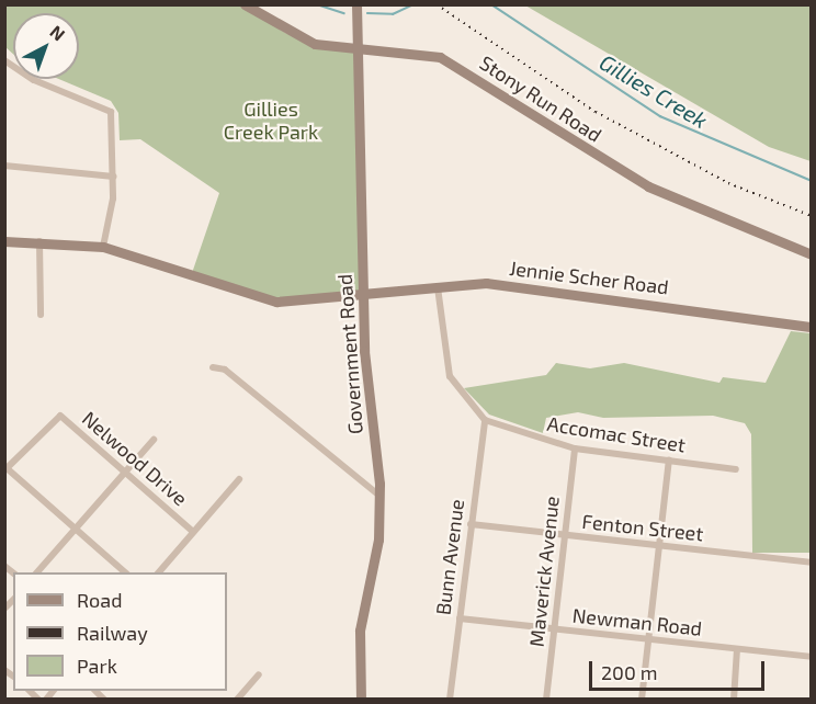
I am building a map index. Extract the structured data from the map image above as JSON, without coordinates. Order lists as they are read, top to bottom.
{
  "streets": {
    "street": [
      "Stony Run Road",
      "Jennie Scher Road",
      "Government Road",
      "Accomac Street",
      "Nelwood Drive",
      "Fenton Street",
      "Bunn Avenue",
      "Maverick Avenue",
      "Newman Road"
    ]
  },
  "crossings": [
    ["Stony Run Road", "Government Road"],
    ["Jennie Scher Road", "Government Road"],
    ["Jennie Scher Road", "Accomac Street"],
    ["Accomac Street", "Bunn Avenue"],
    ["Accomac Street", "Maverick Avenue"],
    ["Fenton Street", "Bunn Avenue"],
    ["Fenton Street", "Maverick Avenue"],
    ["Bunn Avenue", "Newman Road"],
    ["Maverick Avenue", "Newman Road"]
  ],
  "water": ["Gillies Creek"],
  "parks": ["Gillies Creek Park"],
  "legend": ["Road", "Railway", "Park"],
  "scale_bar": "200 m",
  "north": "top right"
}
